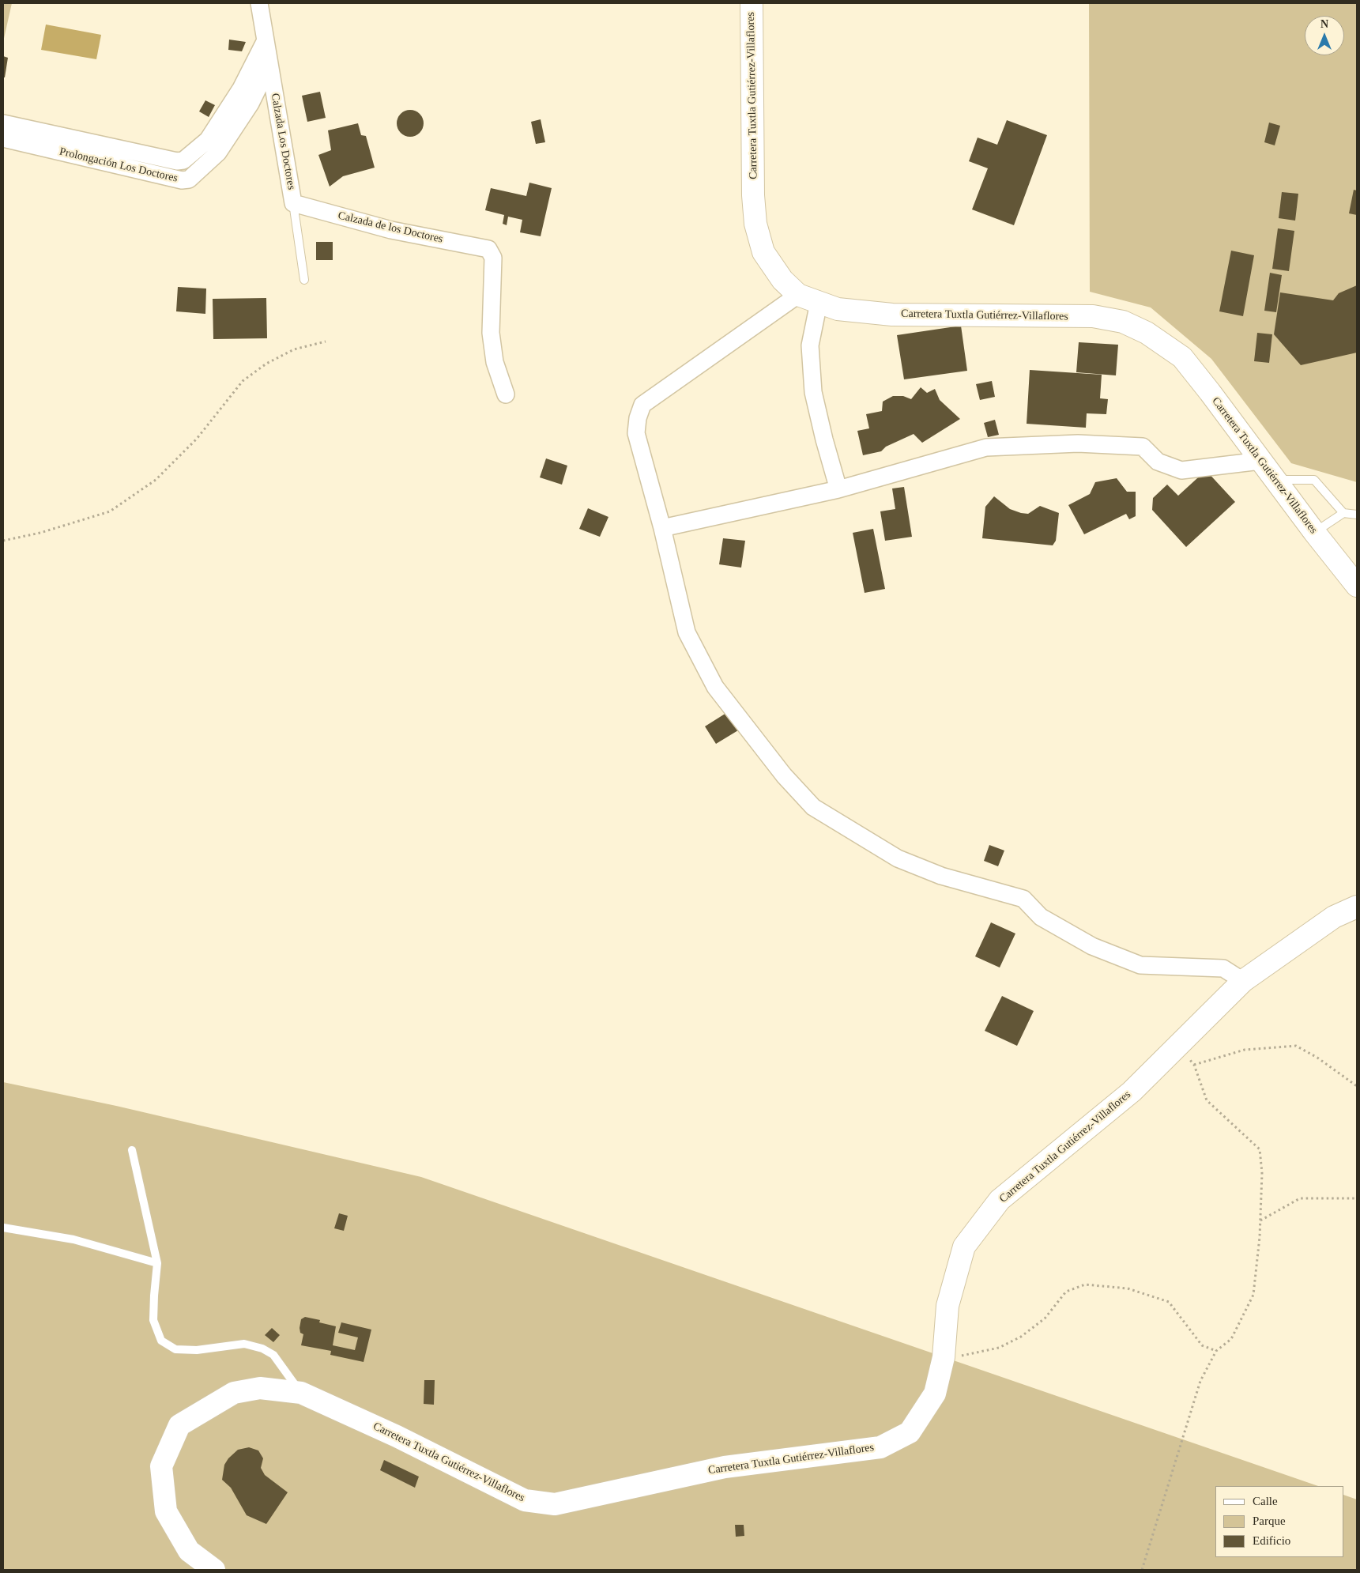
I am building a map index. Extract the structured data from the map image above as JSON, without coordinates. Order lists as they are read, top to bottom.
{
  "streets": {
    "main road": ["Carretera Tuxtla Gutiérrez-Villaflores"],
    "street": ["Calzada Los Doctores", "Prolongación Los Doctores", "Calzada de los Doctores"]
  },
  "crossings": [
    ["Calzada Los Doctores", "Prolongación Los Doctores"],
    ["Calzada Los Doctores", "Calzada de los Doctores"]
  ],
  "legend": ["Calle", "Parque", "Edificio"],
  "north": "top"
}
